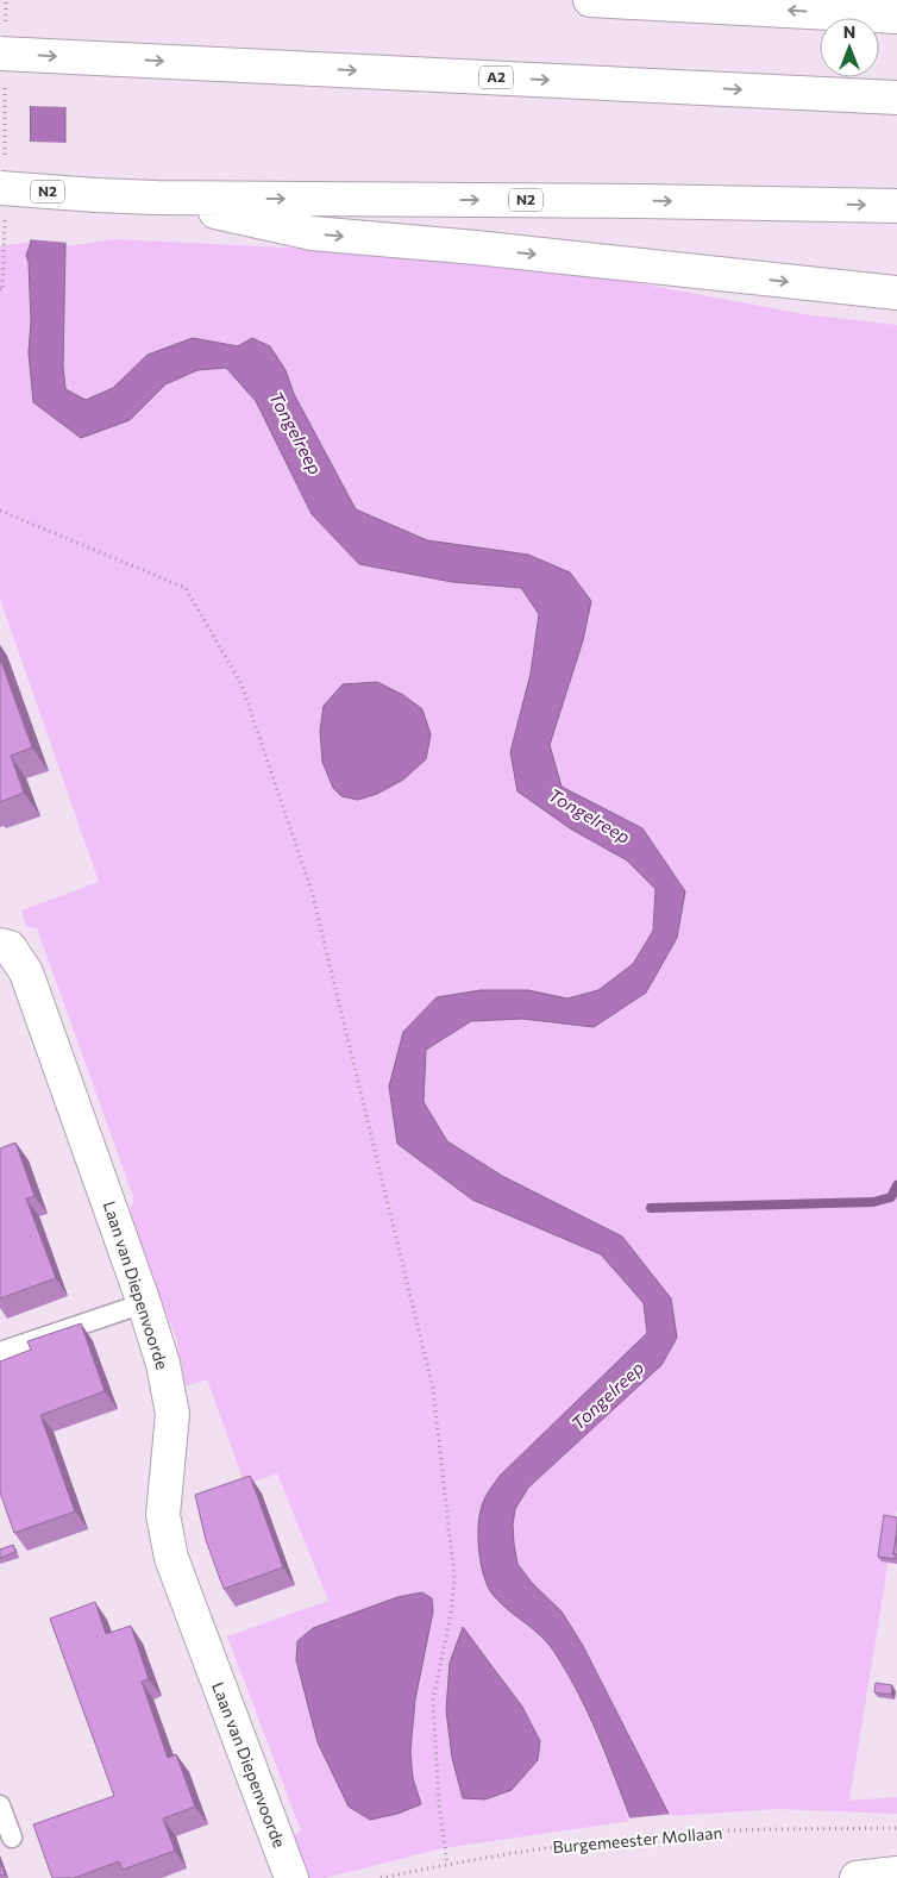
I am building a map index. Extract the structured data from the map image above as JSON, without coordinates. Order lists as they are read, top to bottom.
{
  "streets": {
    "main road": ["A2", "N2", "Laan van Diepenvoorde"],
    "path": ["Burgemeester Mollaan"]
  },
  "water": ["Tongelreep"],
  "north": "top"
}
